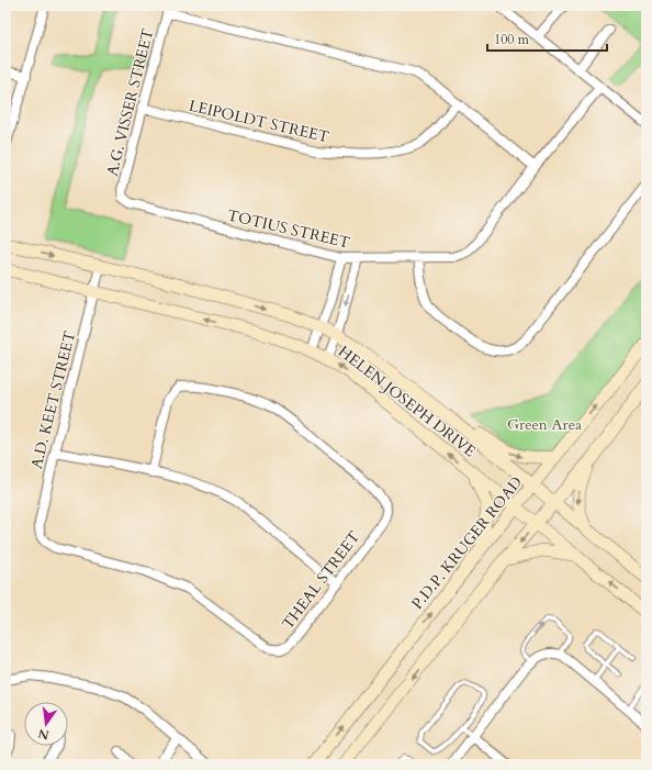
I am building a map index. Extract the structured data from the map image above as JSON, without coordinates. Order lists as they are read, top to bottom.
{
  "streets": {
    "street": [
      "A.G. VISSER STREET",
      "LEIPOLDT STREET",
      "TOTIUS STREET",
      "A.D. KEET STREET",
      "HELEN JOSEPH DRIVE",
      "P.D.P. KRUGER ROAD",
      "THEAL STREET"
    ]
  },
  "crossings": [
    ["A.G. VISSER STREET", "LEIPOLDT STREET"],
    ["A.G. VISSER STREET", "TOTIUS STREET"],
    ["A.D. KEET STREET", "HELEN JOSEPH DRIVE"],
    ["A.D. KEET STREET", "THEAL STREET"],
    ["HELEN JOSEPH DRIVE", "P.D.P. KRUGER ROAD"]
  ],
  "parks": ["Green Area"],
  "scale_bar": "100 m",
  "north": "bottom"
}
